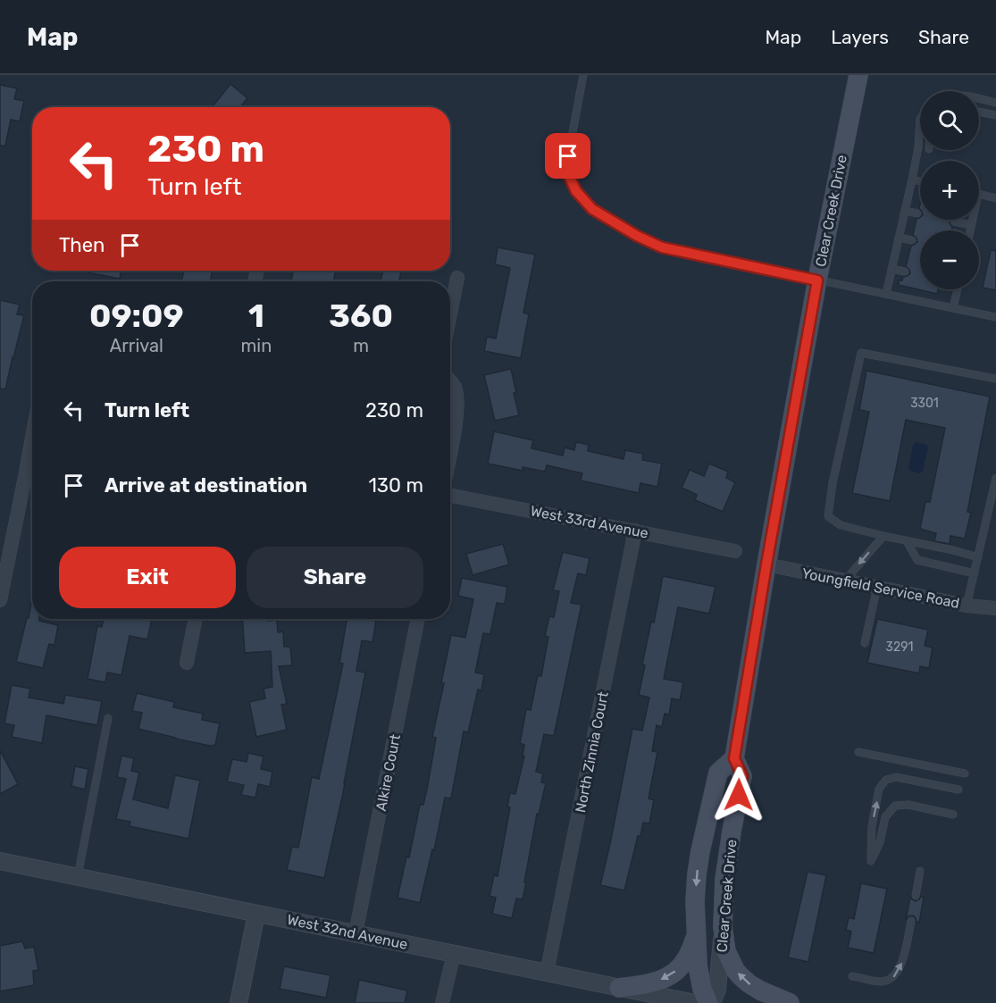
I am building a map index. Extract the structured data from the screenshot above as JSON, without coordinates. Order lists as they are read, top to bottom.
{
  "streets": {
    "main road": ["Clear Creek Drive"],
    "street": [
      "West 33rd Avenue",
      "Youngfield Service Road",
      "North Zinnia Court",
      "Alkire Court",
      "West 32nd Avenue"
    ]
  },
  "crossings": [
    ["Clear Creek Drive", "Youngfield Service Road"],
    ["West 33rd Avenue", "North Zinnia Court"],
    ["North Zinnia Court", "West 32nd Avenue"],
    ["Alkire Court", "West 32nd Avenue"]
  ],
  "house_numbers": ["3301", "3291"],
  "page": {
    "header": "Map",
    "nav": ["Map", "Layers", "Share"],
    "map_buttons": ["+", "−"],
    "turn": ["230 m", "Turn left"],
    "then": "Then",
    "eta": [
      "09:09",
      "Arrival",
      "1",
      "min",
      "360",
      "m"
    ],
    "list": [
      {
        "name": "Turn left",
        "value": "230 m"
      },
      {
        "name": "Arrive at destination",
        "value": "130 m"
      }
    ],
    "buttons": ["Exit", "Share"]
  }
}
